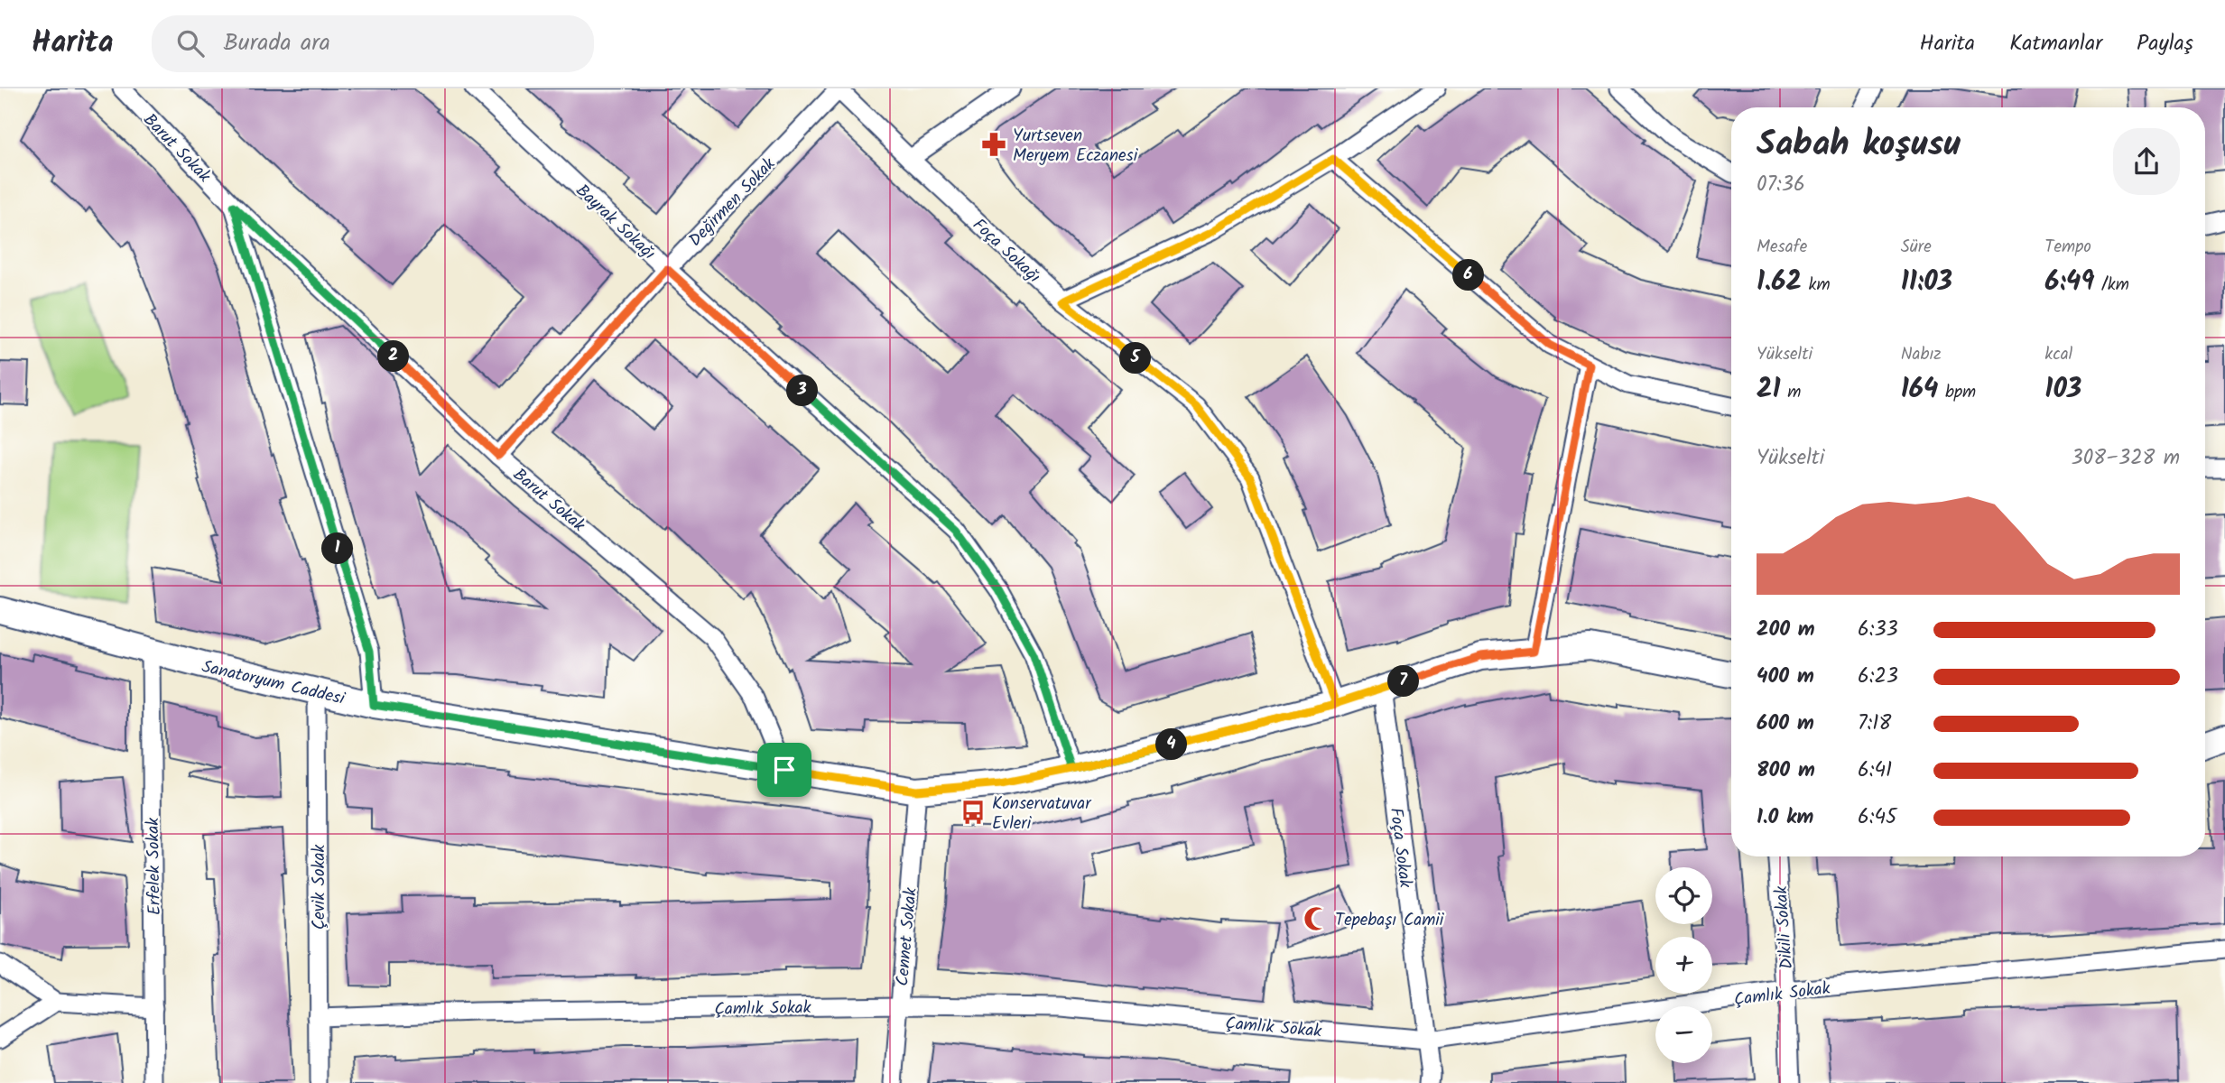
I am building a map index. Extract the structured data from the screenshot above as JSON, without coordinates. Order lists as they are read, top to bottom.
{
  "streets": {
    "main road": ["Sanatoryum Caddesi"],
    "street": [
      "Barut Sokak",
      "Değirmen Sokak",
      "Bayrak Sokağı",
      "Foça Sokağı",
      "Foça Sokak",
      "Erfelek Sokak",
      "Çevik Sokak",
      "Dikili Sokak",
      "Cennet Sokak",
      "Çamlık Sokak"
    ]
  },
  "crossings": [
    ["Barut Sokak", "Değirmen Sokak"],
    ["Barut Sokak", "Sanatoryum Caddesi"],
    ["Değirmen Sokak", "Bayrak Sokağı"],
    ["Değirmen Sokak", "Foça Sokağı"],
    ["Bayrak Sokağı", "Sanatoryum Caddesi"],
    ["Foça Sokağı", "Sanatoryum Caddesi"],
    ["Sanatoryum Caddesi", "Foça Sokak"],
    ["Sanatoryum Caddesi", "Erfelek Sokak"],
    ["Sanatoryum Caddesi", "Çevik Sokak"],
    ["Sanatoryum Caddesi", "Cennet Sokak"],
    ["Foça Sokak", "Çamlık Sokak"],
    ["Çevik Sokak", "Çamlık Sokak"],
    ["Dikili Sokak", "Çamlık Sokak"],
    ["Cennet Sokak", "Çamlık Sokak"]
  ],
  "places": {
    "pharmacy": ["Yurtseven Meryem Eczanesi"],
    "bus stop": ["Konservatuvar Evleri"],
    "mosque": ["Tepebaşı Camii"]
  },
  "page": {
    "header": "Harita",
    "search": "Burada ara",
    "nav": ["Harita", "Katmanlar", "Paylaş"],
    "heading": ["Sabah koşusu", "07:36"],
    "stats": [
      ["Mesafe", "1.62 km"],
      ["Süre", "11:03"],
      ["Tempo", "6:49 /km"],
      ["Yükselti", "21 m"],
      ["Nabız", "164 bpm"],
      ["kcal", "103"]
    ],
    "pins": [
      "6",
      "2",
      "5",
      "3",
      "1",
      "7",
      "4"
    ],
    "chart": ["Yükselti", "308–328 m"],
    "list": [
      {
        "name": "200 m",
        "note": "6:33"
      },
      {
        "name": "400 m",
        "note": "6:23"
      },
      {
        "name": "600 m",
        "note": "7:18"
      },
      {
        "name": "800 m",
        "note": "6:41"
      },
      {
        "name": "1.0 km",
        "note": "6:45"
      }
    ],
    "map_buttons": ["+", "−"]
  }
}
